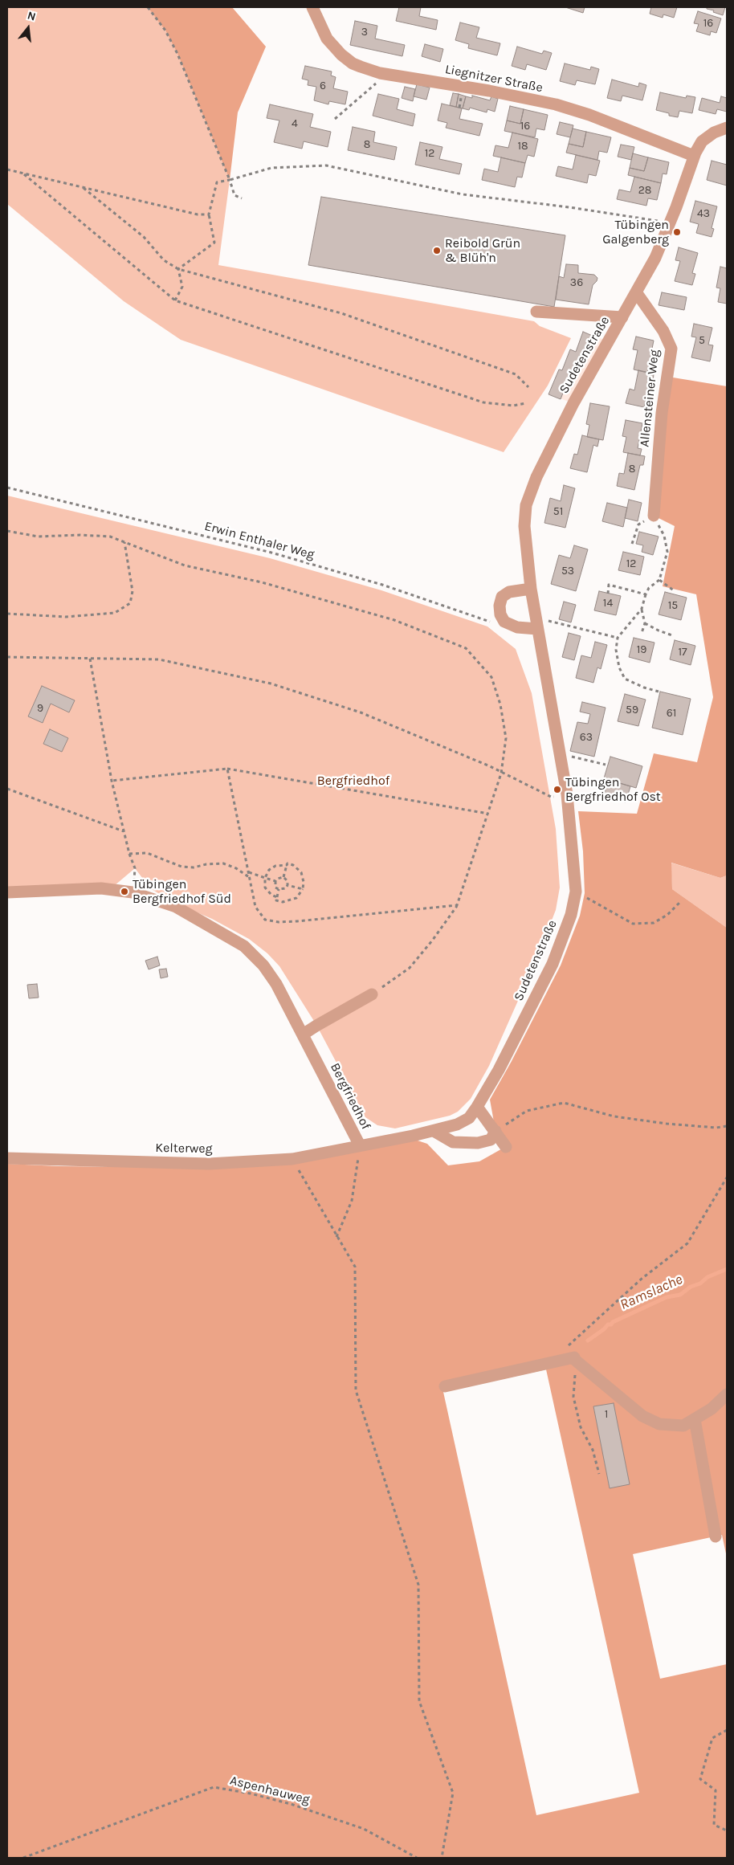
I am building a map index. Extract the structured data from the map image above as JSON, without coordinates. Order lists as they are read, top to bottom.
{
  "streets": {
    "street": [
      "Liegnitzer Straße",
      "Sudetenstraße",
      "Allensteiner Weg",
      "Bergfriedhof",
      "Kelterweg"
    ],
    "path": ["Erwin Enthaler Weg", "Aspenhauweg"]
  },
  "crossings": [
    ["Liegnitzer Straße", "Sudetenstraße"],
    ["Sudetenstraße", "Allensteiner Weg"],
    ["Sudetenstraße", "Erwin Enthaler Weg"],
    ["Sudetenstraße", "Bergfriedhof"],
    ["Sudetenstraße", "Kelterweg"],
    ["Bergfriedhof", "Kelterweg"]
  ],
  "water": ["Ramslache"],
  "parks": ["Bergfriedhof"],
  "places": [
    "Tübingen Galgenberg",
    "Reibold Grün & Blüh'n",
    "Tübingen Bergfriedhof Ost",
    "Tübingen Bergfriedhof Süd"
  ],
  "house_numbers": [
    "16",
    "3",
    "6",
    "4",
    "16",
    "8",
    "18",
    "12",
    "28",
    "43",
    "36",
    "5",
    "8",
    "51",
    "12",
    "53",
    "14",
    "15",
    "19",
    "17",
    "9",
    "59",
    "61",
    "63",
    "1"
  ],
  "north": "top"
}
